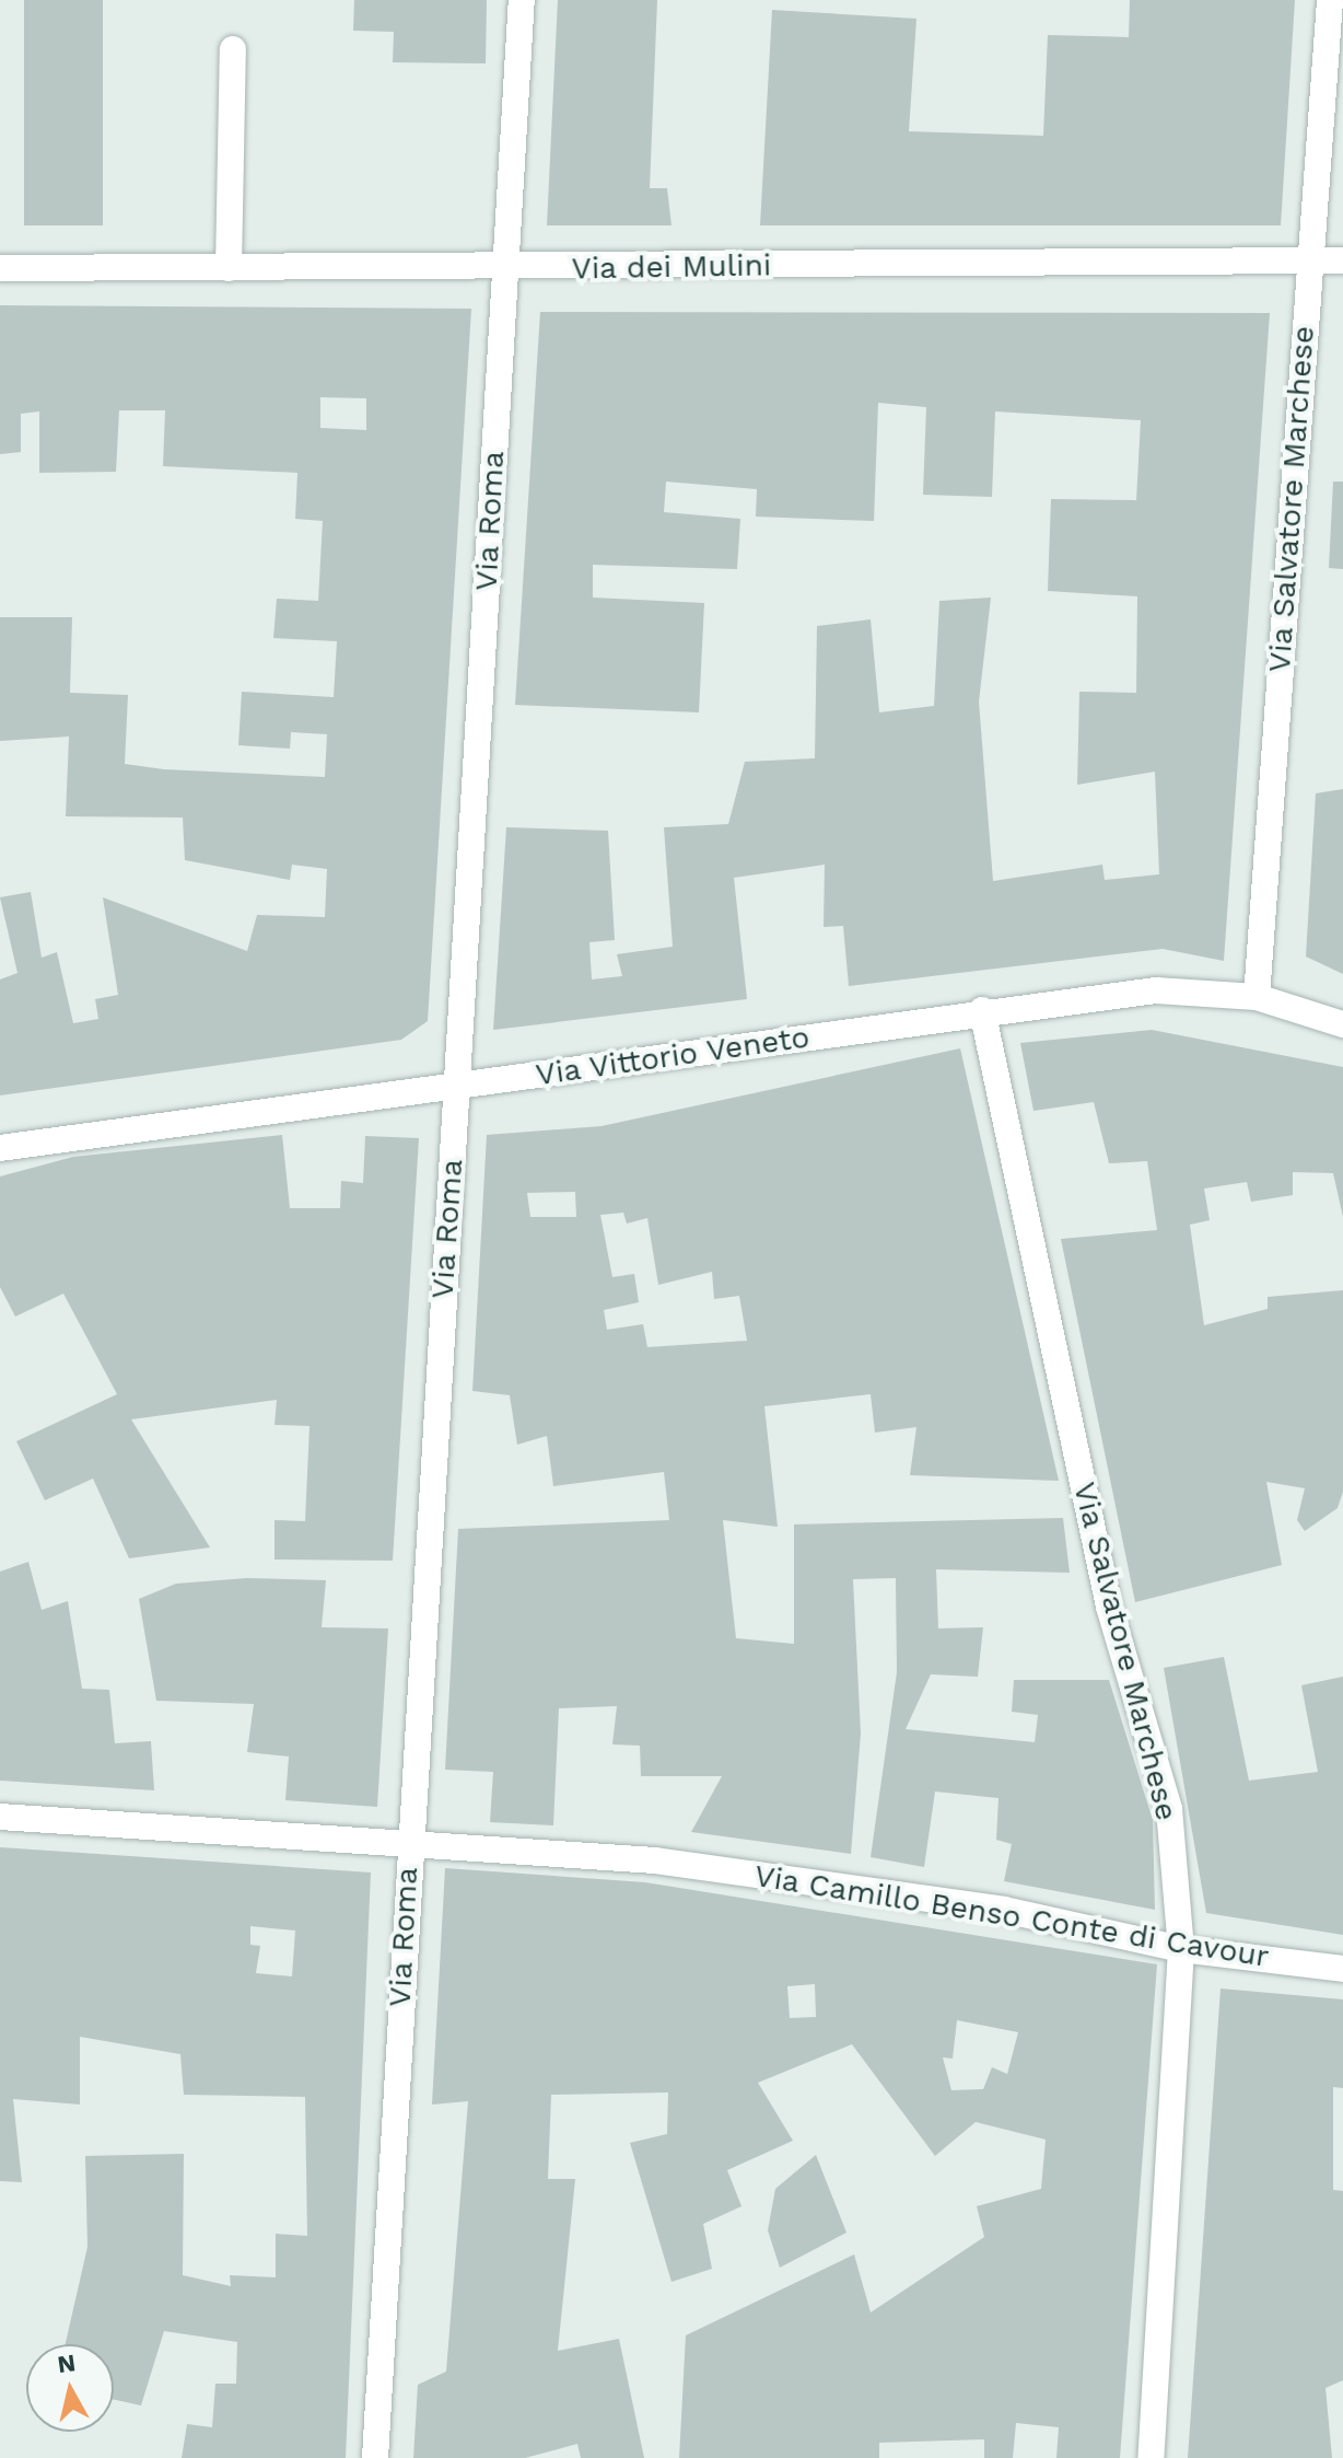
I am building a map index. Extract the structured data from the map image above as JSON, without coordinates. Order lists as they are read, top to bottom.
{
  "streets": {
    "street": [
      "Via dei Mulini",
      "Via Salvatore Marchese",
      "Via Roma",
      "Via Vittorio Veneto",
      "Via Camillo Benso Conte di Cavour"
    ]
  },
  "crossings": [
    ["Via dei Mulini", "Via Salvatore Marchese"],
    ["Via dei Mulini", "Via Roma"],
    ["Via Salvatore Marchese", "Via Vittorio Veneto"],
    ["Via Salvatore Marchese", "Via Camillo Benso Conte di Cavour"],
    ["Via Roma", "Via Vittorio Veneto"],
    ["Via Roma", "Via Camillo Benso Conte di Cavour"]
  ],
  "north": "top"
}
